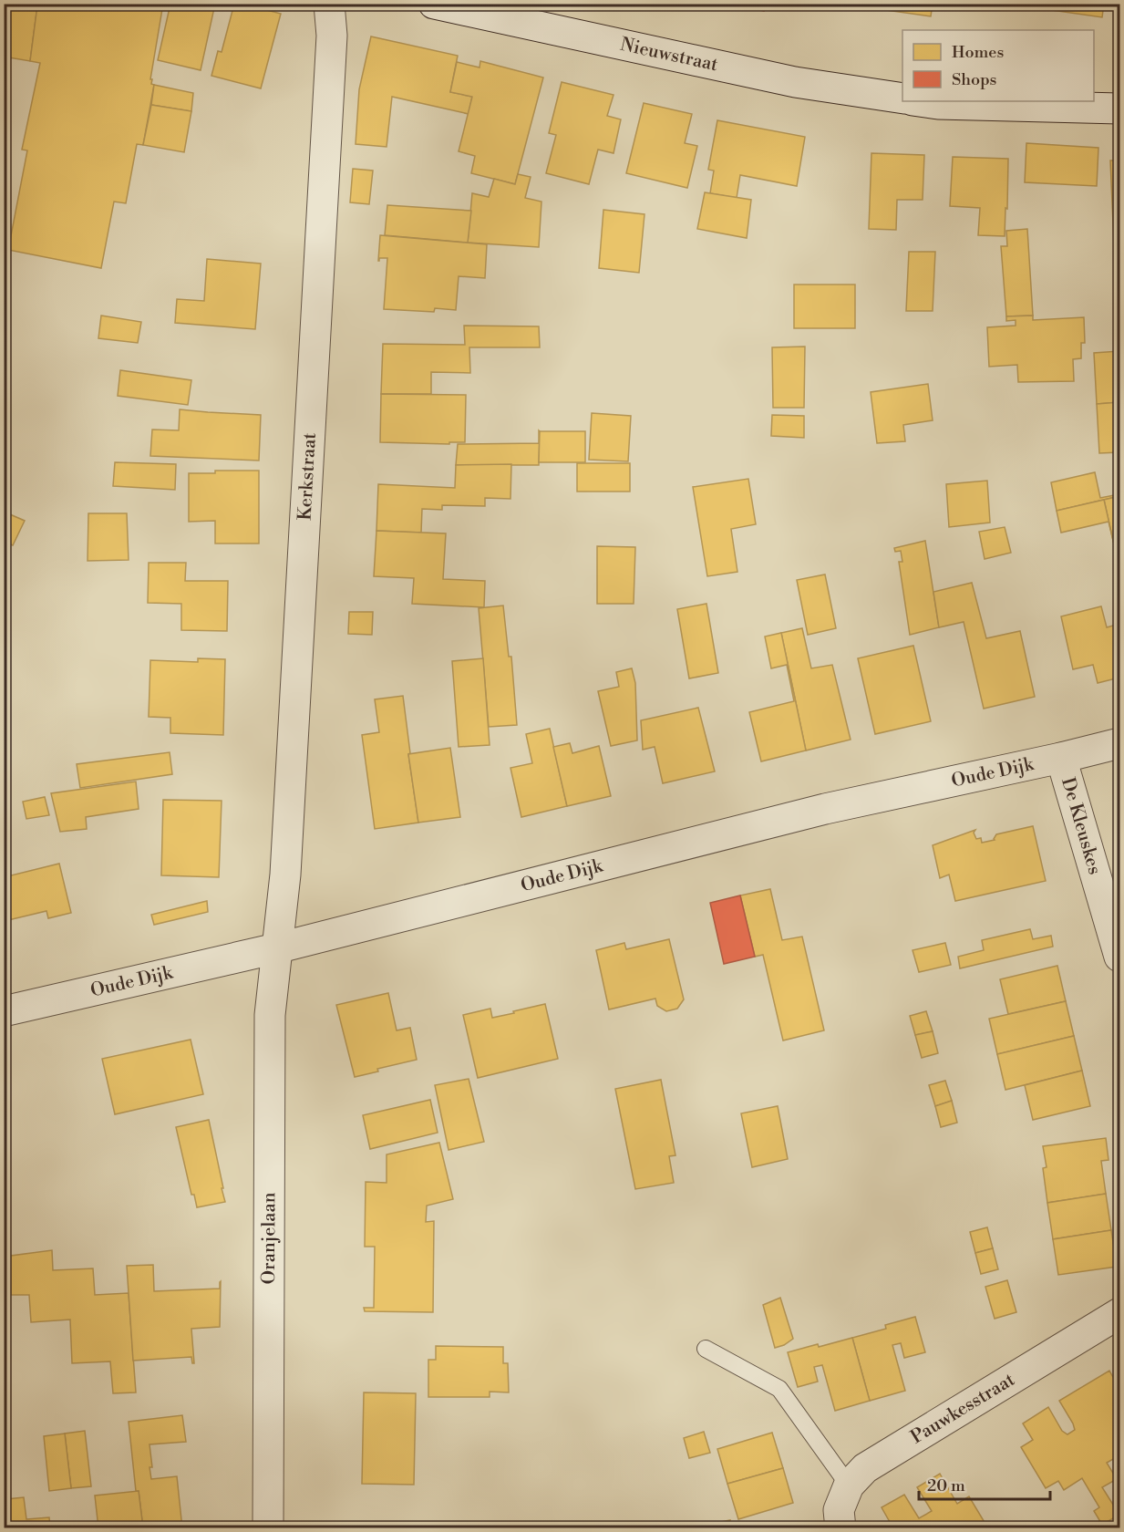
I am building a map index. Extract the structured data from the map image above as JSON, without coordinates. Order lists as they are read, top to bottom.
{
  "streets": {
    "street": [
      "Nieuwstraat",
      "Kerkstraat",
      "Oude Dijk",
      "De Kleuskes",
      "Oranjelaan",
      "Pauwkesstraat"
    ]
  },
  "crossings": [
    ["Kerkstraat", "Oude Dijk"],
    ["Kerkstraat", "Oranjelaan"],
    ["Oude Dijk", "De Kleuskes"],
    ["Oude Dijk", "Oranjelaan"]
  ],
  "legend": ["Homes", "Shops"],
  "scale_bar": "20 m"
}
